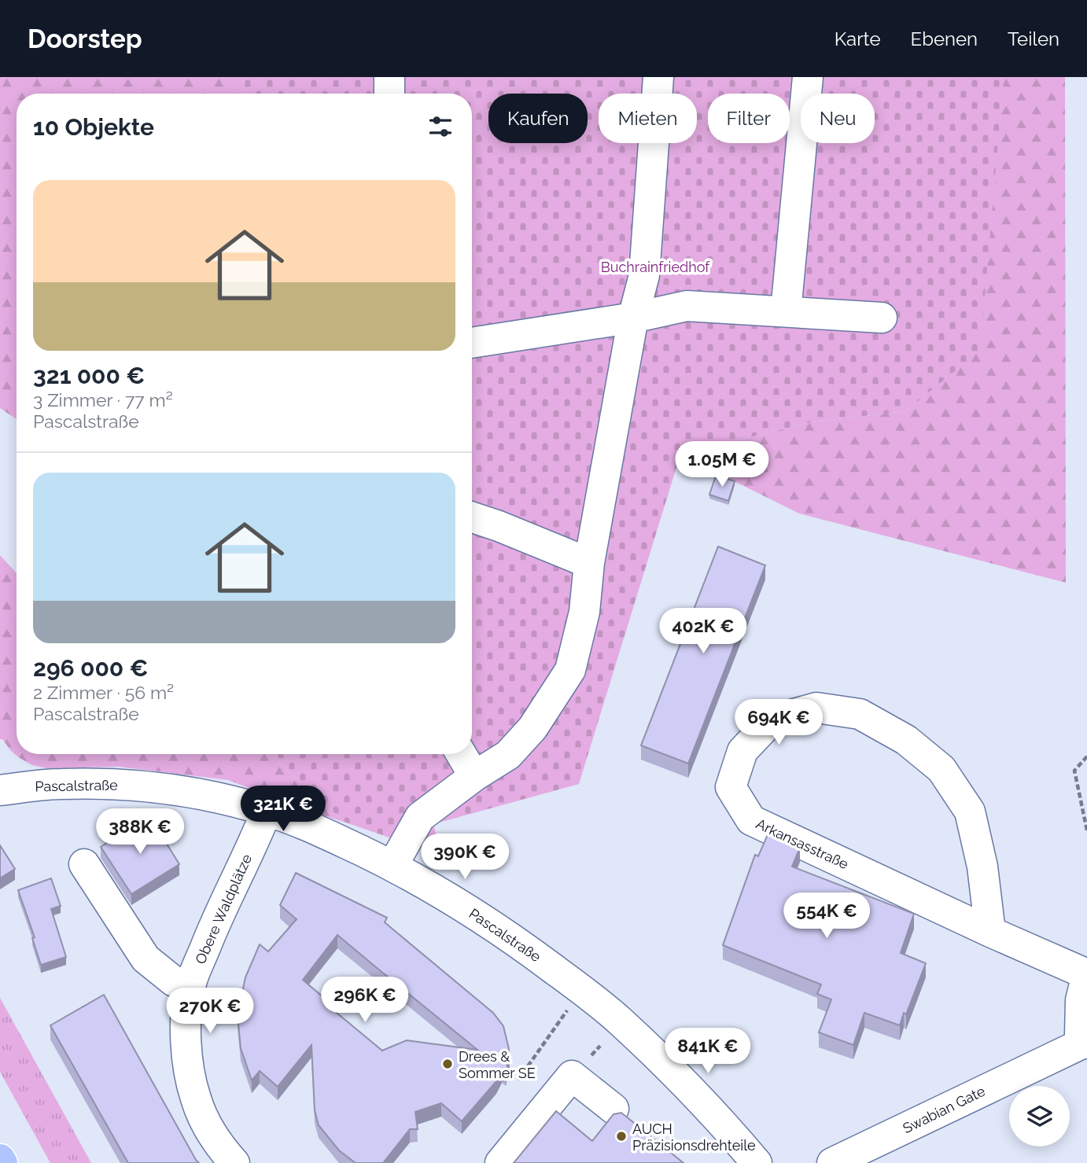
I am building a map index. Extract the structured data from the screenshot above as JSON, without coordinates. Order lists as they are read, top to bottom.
{
  "streets": {
    "street": [
      "Pascalstraße",
      "Arkansasstraße",
      "Obere Waldplätze",
      "Swabian Gate"
    ]
  },
  "crossings": [
    ["Pascalstraße", "Obere Waldplätze"]
  ],
  "parks": ["Buchrainfriedhof"],
  "places": ["Drees & Sommer SE", "AUCH Präzisionsdrehteile"],
  "page": {
    "header": "Doorstep",
    "nav": ["Karte", "Ebenen", "Teilen"],
    "chip": [
      "Kaufen",
      "Mieten",
      "Filter",
      "Neu"
    ],
    "heading": "10 Objekte",
    "list": [
      {
        "name": "321 000 €",
        "note": "3 Zimmer · 77 m² · Pascalstraße"
      },
      {
        "name": "296 000 €",
        "note": "2 Zimmer · 56 m² · Pascalstraße"
      }
    ],
    "price": [
      "1.05M €",
      "402K €",
      "694K €",
      "321K €",
      "388K €",
      "390K €",
      "554K €",
      "296K €",
      "270K €",
      "841K €"
    ]
  }
}
